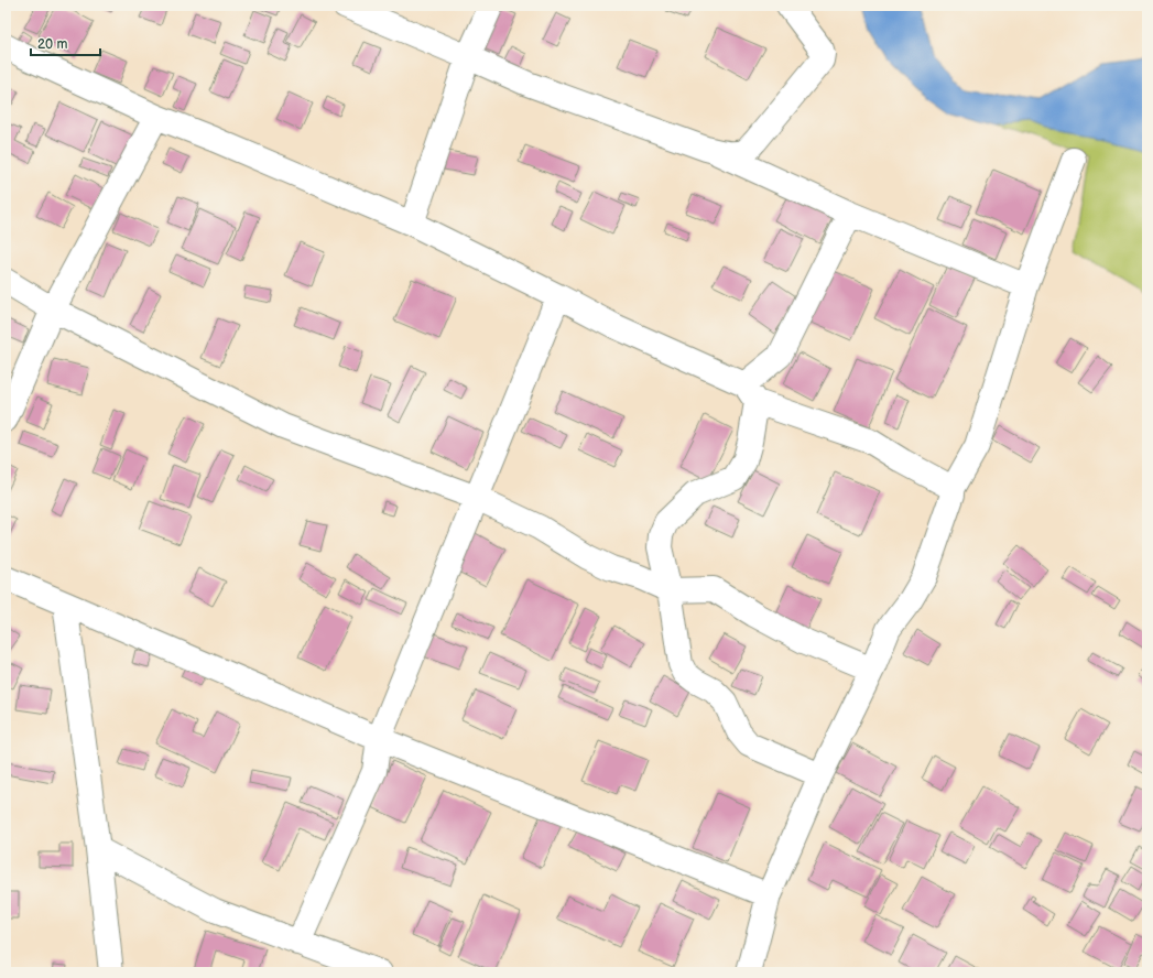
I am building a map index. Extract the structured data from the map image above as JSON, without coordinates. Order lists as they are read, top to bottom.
{
  "scale_bar": "20 m"
}
